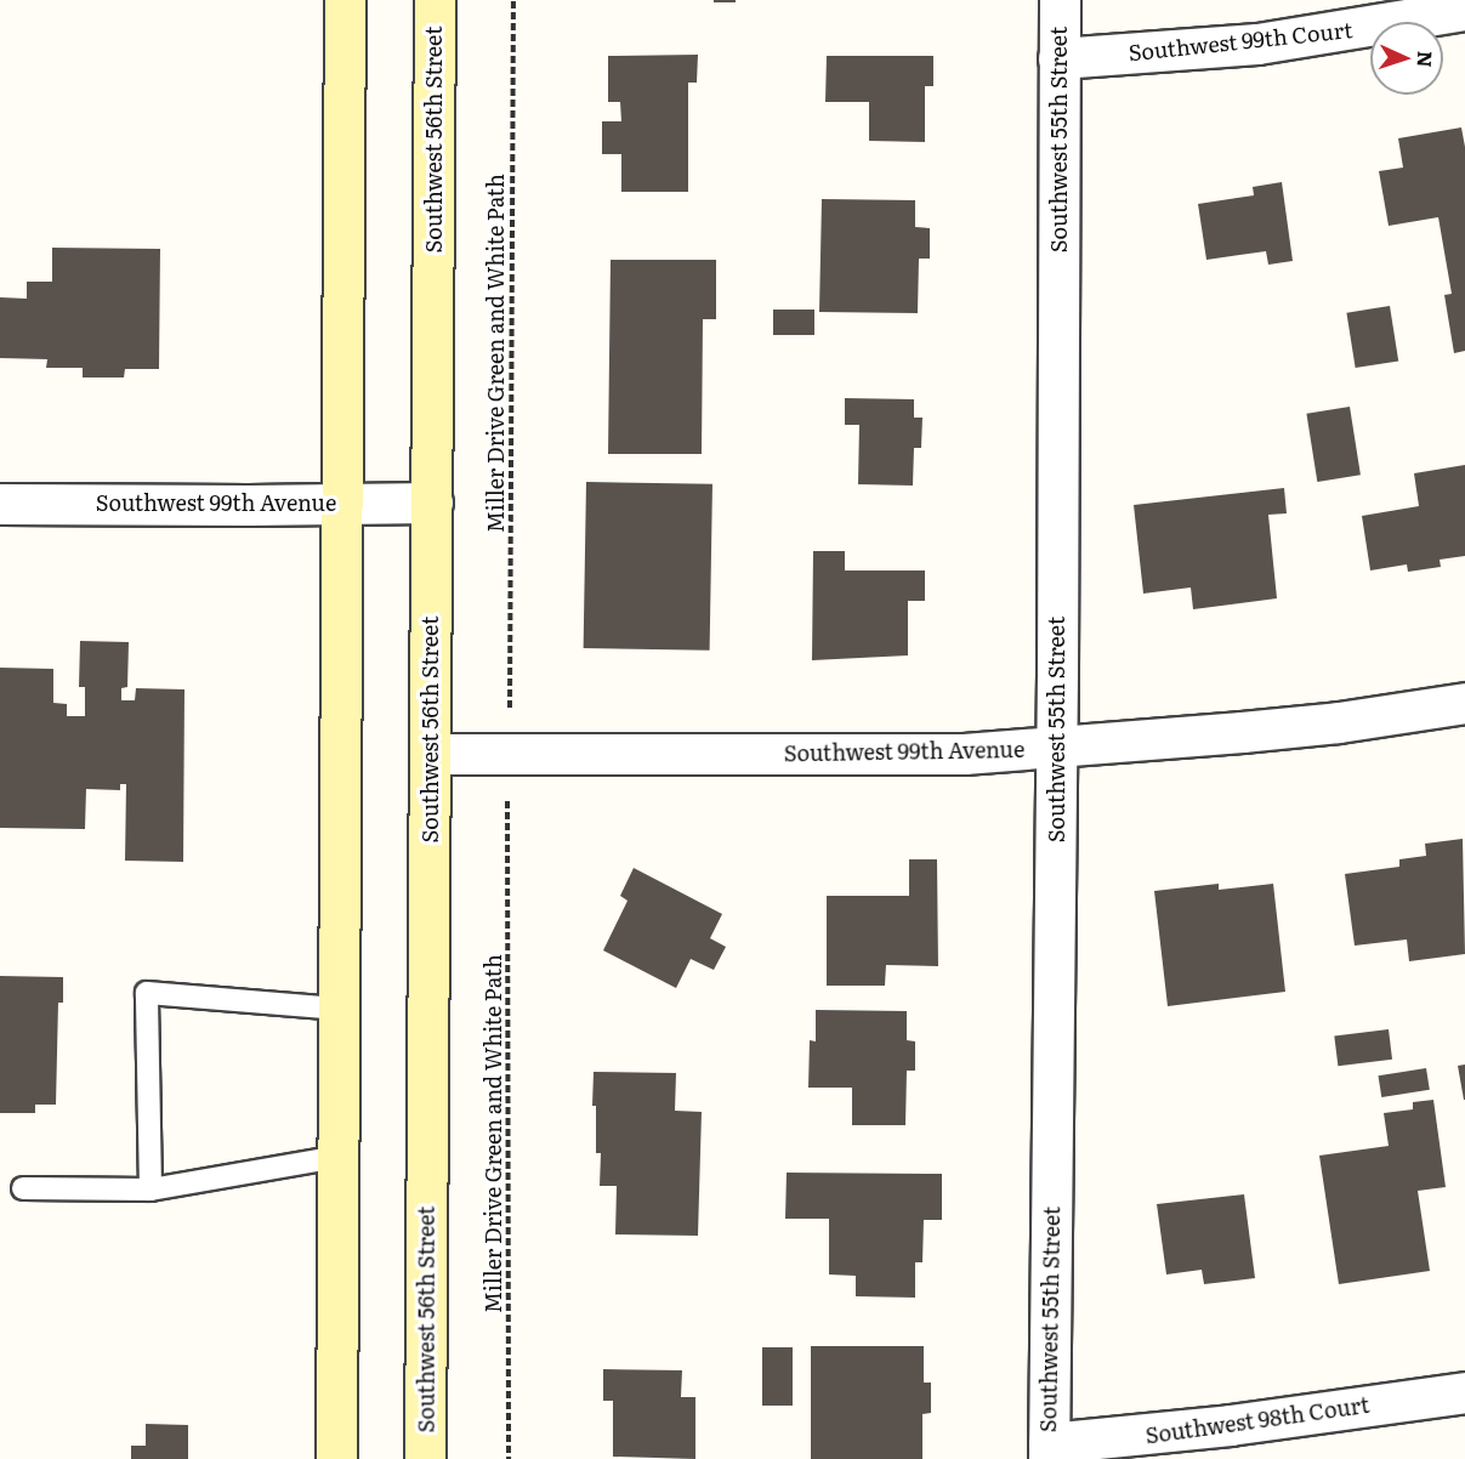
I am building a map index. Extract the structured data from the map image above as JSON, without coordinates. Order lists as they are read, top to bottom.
{
  "streets": {
    "main road": ["Southwest 56th Street"],
    "street": [
      "Southwest 99th Court",
      "Southwest 55th Street",
      "Southwest 99th Avenue",
      "Southwest 98th Court"
    ],
    "path": ["Miller Drive Green and White Path"]
  },
  "crossings": [
    ["Southwest 99th Court", "Southwest 55th Street"],
    ["Southwest 56th Street", "Southwest 99th Avenue"],
    ["Southwest 55th Street", "Southwest 99th Avenue"],
    ["Southwest 55th Street", "Southwest 98th Court"]
  ],
  "north": "right"
}
